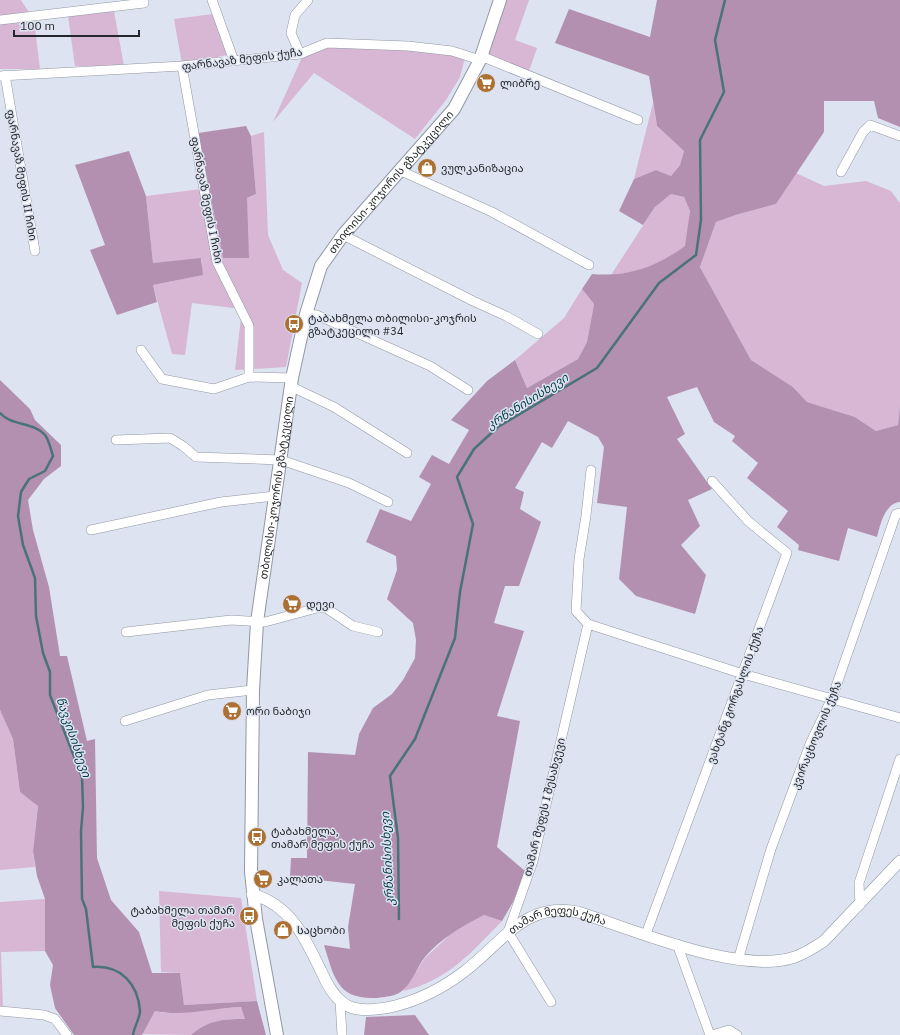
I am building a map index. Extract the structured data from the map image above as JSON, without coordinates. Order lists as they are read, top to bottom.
{
  "streets": {
    "main road": ["თბილისი-კოჯორის გზატკეცილი"],
    "street": [
      "ფარნავაზ მეფის ქუჩა",
      "ფარნავაზ მეფის II ჩიხი",
      "ფარნავაზ მეფის I ჩიხი",
      "ვახტანგ გორგასლის ქუჩა",
      "კვირაცხოვლის ქუჩა",
      "თამარ მეფეს I შესახვევი",
      "თამარ მეფეს ქუჩა"
    ]
  },
  "crossings": [
    ["ფარნავაზ მეფის ქუჩა", "ფარნავაზ მეფის II ჩიხი"],
    ["ფარნავაზ მეფის ქუჩა", "თბილისი-კოჯორის გზატკეცილი"],
    ["ფარნავაზ მეფის ქუჩა", "ფარნავაზ მეფის I ჩიხი"],
    ["ვახტანგ გორგასლის ქუჩა", "თამარ მეფეს ქუჩა"],
    ["კვირაცხოვლის ქუჩა", "თამარ მეფეს ქუჩა"],
    ["თამარ მეფეს I შესახვევი", "თამარ მეფეს ქუჩა"]
  ],
  "water": ["კრწანისისხევი", "წავკისისხევი"],
  "places": {
    "supermarket": [
      "ლიბრე",
      "დევი",
      "ორი ნაბიჯი",
      "კალათა"
    ],
    "shop": ["ვულკანიზაცია", "საცხობი"],
    "bus stop": ["ტაბახმელა თბილისი-კოჯრის გზატკეცილი #34", "ტაბახმელა, თამარ მეფის ქუჩა", "ტაბახმელა თამარ მეფის ქუჩა"]
  },
  "scale_bar": "100 m"
}
